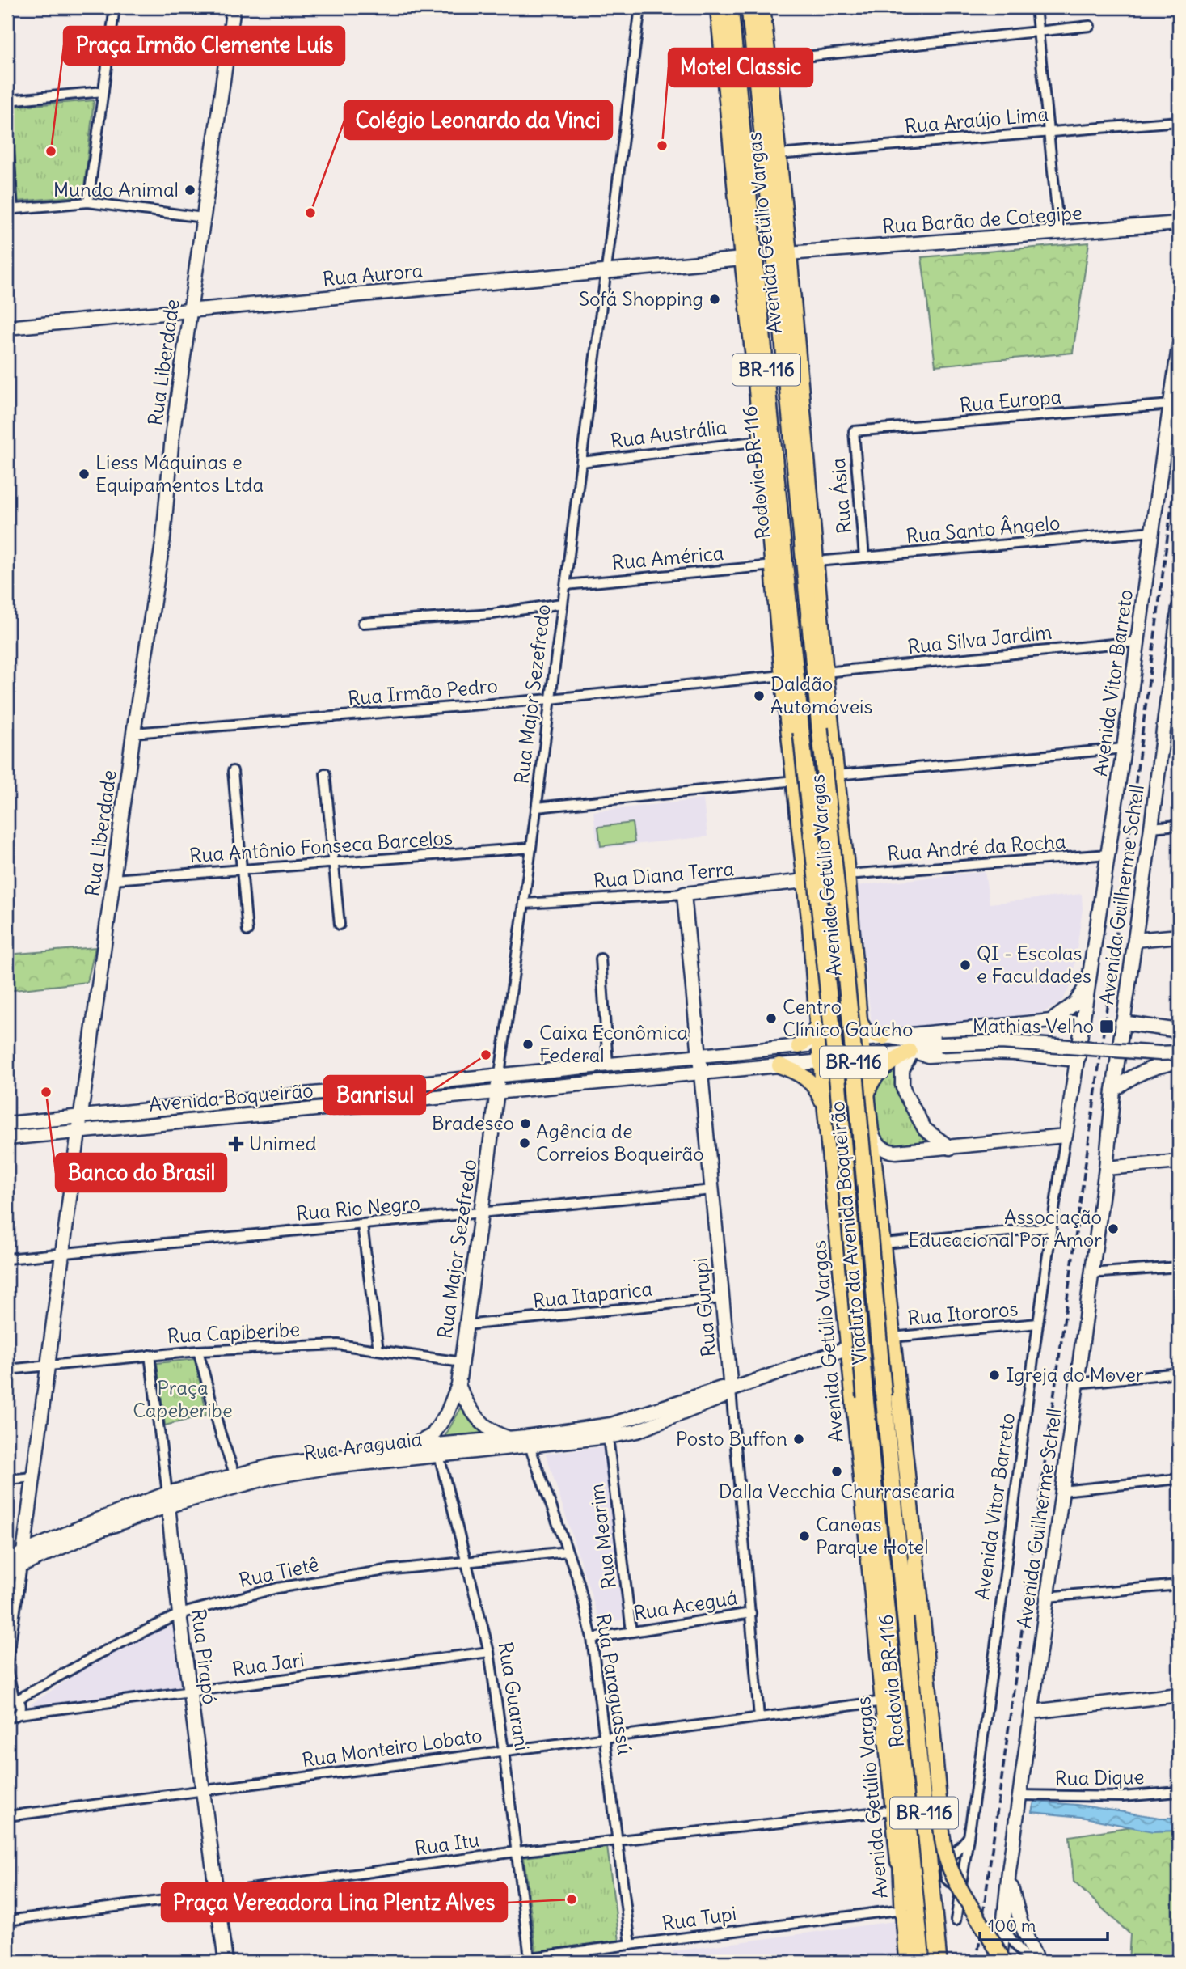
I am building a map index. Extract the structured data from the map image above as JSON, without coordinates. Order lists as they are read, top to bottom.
{
  "streets": {
    "highway": [
      "Avenida Getúlio Vargas",
      "BR-116",
      "Rodovia BR-116",
      "Viaduto da Avenida Boqueirão"
    ],
    "main road": [
      "Rua Barão de Cotegipe",
      "Rua Aurora",
      "Rua Liberdade",
      "Avenida Vitor Barreto",
      "Rua Major Sezefredo",
      "Rua Diana Terra",
      "Avenida Guilherme Schell",
      "Avenida Boqueirão",
      "Rua Gurupi",
      "Rua Araguaia",
      "Rua Pirapó"
    ],
    "street": [
      "Rua Araújo Lima",
      "Rua Europa",
      "Rua Austrália",
      "Rua Ásia",
      "Rua Santo Ângelo",
      "Rua América",
      "Rua Silva Jardim",
      "Rua Irmão Pedro",
      "Rua Antônio Fonseca Barcelos",
      "Rua André da Rocha",
      "Rua Rio Negro",
      "Rua Itaparica",
      "Rua Itororos",
      "Rua Capiberibe",
      "Rua Mearim",
      "Rua Tietê",
      "Rua Aceguá",
      "Rua Jari",
      "Rua Paraguassú",
      "Rua Guarani",
      "Rua Monteiro Lobato",
      "Rua Dique",
      "Rua Itu",
      "Rua Tupi"
    ]
  },
  "crossings": [
    ["Rua Araújo Lima", "Avenida Getúlio Vargas"],
    ["Rua Barão de Cotegipe", "Avenida Getúlio Vargas"],
    ["Avenida Getúlio Vargas", "Rua Aurora"],
    ["Avenida Getúlio Vargas", "BR-116"],
    ["Avenida Getúlio Vargas", "Rua Austrália"],
    ["Avenida Getúlio Vargas", "Rodovia BR-116"],
    ["Avenida Getúlio Vargas", "Rua Santo Ângelo"],
    ["Avenida Getúlio Vargas", "Rua América"],
    ["Avenida Getúlio Vargas", "Rua Silva Jardim"],
    ["Avenida Getúlio Vargas", "Rua Irmão Pedro"],
    ["Avenida Getúlio Vargas", "Rua André da Rocha"],
    ["Avenida Getúlio Vargas", "Rua Diana Terra"],
    ["Avenida Getúlio Vargas", "Avenida Guilherme Schell"],
    ["Avenida Getúlio Vargas", "Avenida Boqueirão"],
    ["Avenida Getúlio Vargas", "Rua Itororos"],
    ["Avenida Getúlio Vargas", "Rua Araguaia"],
    ["Avenida Getúlio Vargas", "Rua Monteiro Lobato"],
    ["Avenida Getúlio Vargas", "Rua Itu"],
    ["Avenida Getúlio Vargas", "Rua Tupi"],
    ["Rua Aurora", "Rua Liberdade"],
    ["Rua Aurora", "Rua Major Sezefredo"],
    ["Rua Liberdade", "Rua Irmão Pedro"],
    ["Rua Liberdade", "Rua Antônio Fonseca Barcelos"],
    ["Rua Liberdade", "Avenida Boqueirão"],
    ["Rua Liberdade", "Rua Rio Negro"],
    ["Rua Liberdade", "Rua Capiberibe"],
    ["Rua Liberdade", "Rua Araguaia"],
    ["BR-116", "Rodovia BR-116"],
    ["BR-116", "Rua Monteiro Lobato"],
    ["BR-116", "Rua Tupi"],
    ["Rua Europa", "Rua Ásia"],
    ["Rua Europa", "Avenida Vitor Barreto"],
    ["Rua Austrália", "Rua Major Sezefredo"],
    ["Rodovia BR-116", "Viaduto da Avenida Boqueirão"],
    ["Rodovia BR-116", "Rua Monteiro Lobato"],
    ["Rua Ásia", "Rua Santo Ângelo"],
    ["Rua Santo Ângelo", "Avenida Vitor Barreto"],
    ["Rua América", "Rua Major Sezefredo"],
    ["Rua Silva Jardim", "Avenida Vitor Barreto"],
    ["Avenida Vitor Barreto", "Rua André da Rocha"],
    ["Avenida Vitor Barreto", "Rua Itororos"],
    ["Rua Irmão Pedro", "Rua Major Sezefredo"],
    ["Rua Major Sezefredo", "Rua Antônio Fonseca Barcelos"],
    ["Rua Major Sezefredo", "Rua Diana Terra"],
    ["Rua Major Sezefredo", "Avenida Boqueirão"],
    ["Rua Major Sezefredo", "Rua Rio Negro"],
    ["Rua Major Sezefredo", "Rua Itaparica"],
    ["Rua Major Sezefredo", "Rua Capiberibe"],
    ["Rua Major Sezefredo", "Rua Araguaia"],
    ["Rua Major Sezefredo", "Rua Guarani"],
    ["Rua Diana Terra", "Rua Gurupi"],
    ["Avenida Guilherme Schell", "Rua Dique"],
    ["Avenida Boqueirão", "Rua Gurupi"],
    ["Rua Rio Negro", "Rua Gurupi"],
    ["Rua Itaparica", "Rua Gurupi"],
    ["Rua Gurupi", "Rua Araguaia"],
    ["Rua Gurupi", "Rua Aceguá"],
    ["Rua Gurupi", "Rua Monteiro Lobato"],
    ["Rua Capiberibe", "Rua Pirapó"],
    ["Rua Araguaia", "Rua Mearim"],
    ["Rua Araguaia", "Rua Pirapó"],
    ["Rua Araguaia", "Rua Paraguassú"],
    ["Rua Araguaia", "Rua Guarani"],
    ["Rua Mearim", "Rua Aceguá"],
    ["Rua Tietê", "Rua Pirapó"],
    ["Rua Tietê", "Rua Paraguassú"],
    ["Rua Tietê", "Rua Guarani"],
    ["Rua Aceguá", "Rua Paraguassú"],
    ["Rua Pirapó", "Rua Jari"],
    ["Rua Pirapó", "Rua Monteiro Lobato"],
    ["Rua Pirapó", "Rua Itu"],
    ["Rua Jari", "Rua Guarani"],
    ["Rua Paraguassú", "Rua Monteiro Lobato"],
    ["Rua Paraguassú", "Rua Itu"],
    ["Rua Paraguassú", "Rua Tupi"],
    ["Rua Guarani", "Rua Monteiro Lobato"],
    ["Rua Guarani", "Rua Itu"],
    ["Rua Guarani", "Rua Tupi"]
  ],
  "parks": ["Praça Capeberibe"],
  "places": {
    "other": [
      "Motel Classic",
      "Praça Irmão Clemente Luís",
      "Mundo Animal",
      "Colégio Leonardo da Vinci",
      "Sofá Shopping",
      "Liess Máquinas e Equipamentos Ltda",
      "Daldão Automóveis",
      "QI - Escolas e Faculdades",
      "Centro Clínico Gaúcho",
      "Caixa Econômica Federal",
      "Banrisul",
      "Banco do Brasil",
      "Bradesco",
      "Agência de Correios Boqueirão",
      "Associação Educacional Por Amor",
      "Igreja do Mover",
      "Posto Buffon",
      "Dalla Vecchia Churrascaria",
      "Canoas Parque Hotel",
      "Praça Vereadora Lina Plentz Alves"
    ],
    "transit": ["Mathias Velho"],
    "health": ["Unimed"]
  },
  "scale_bar": "100 m"
}
